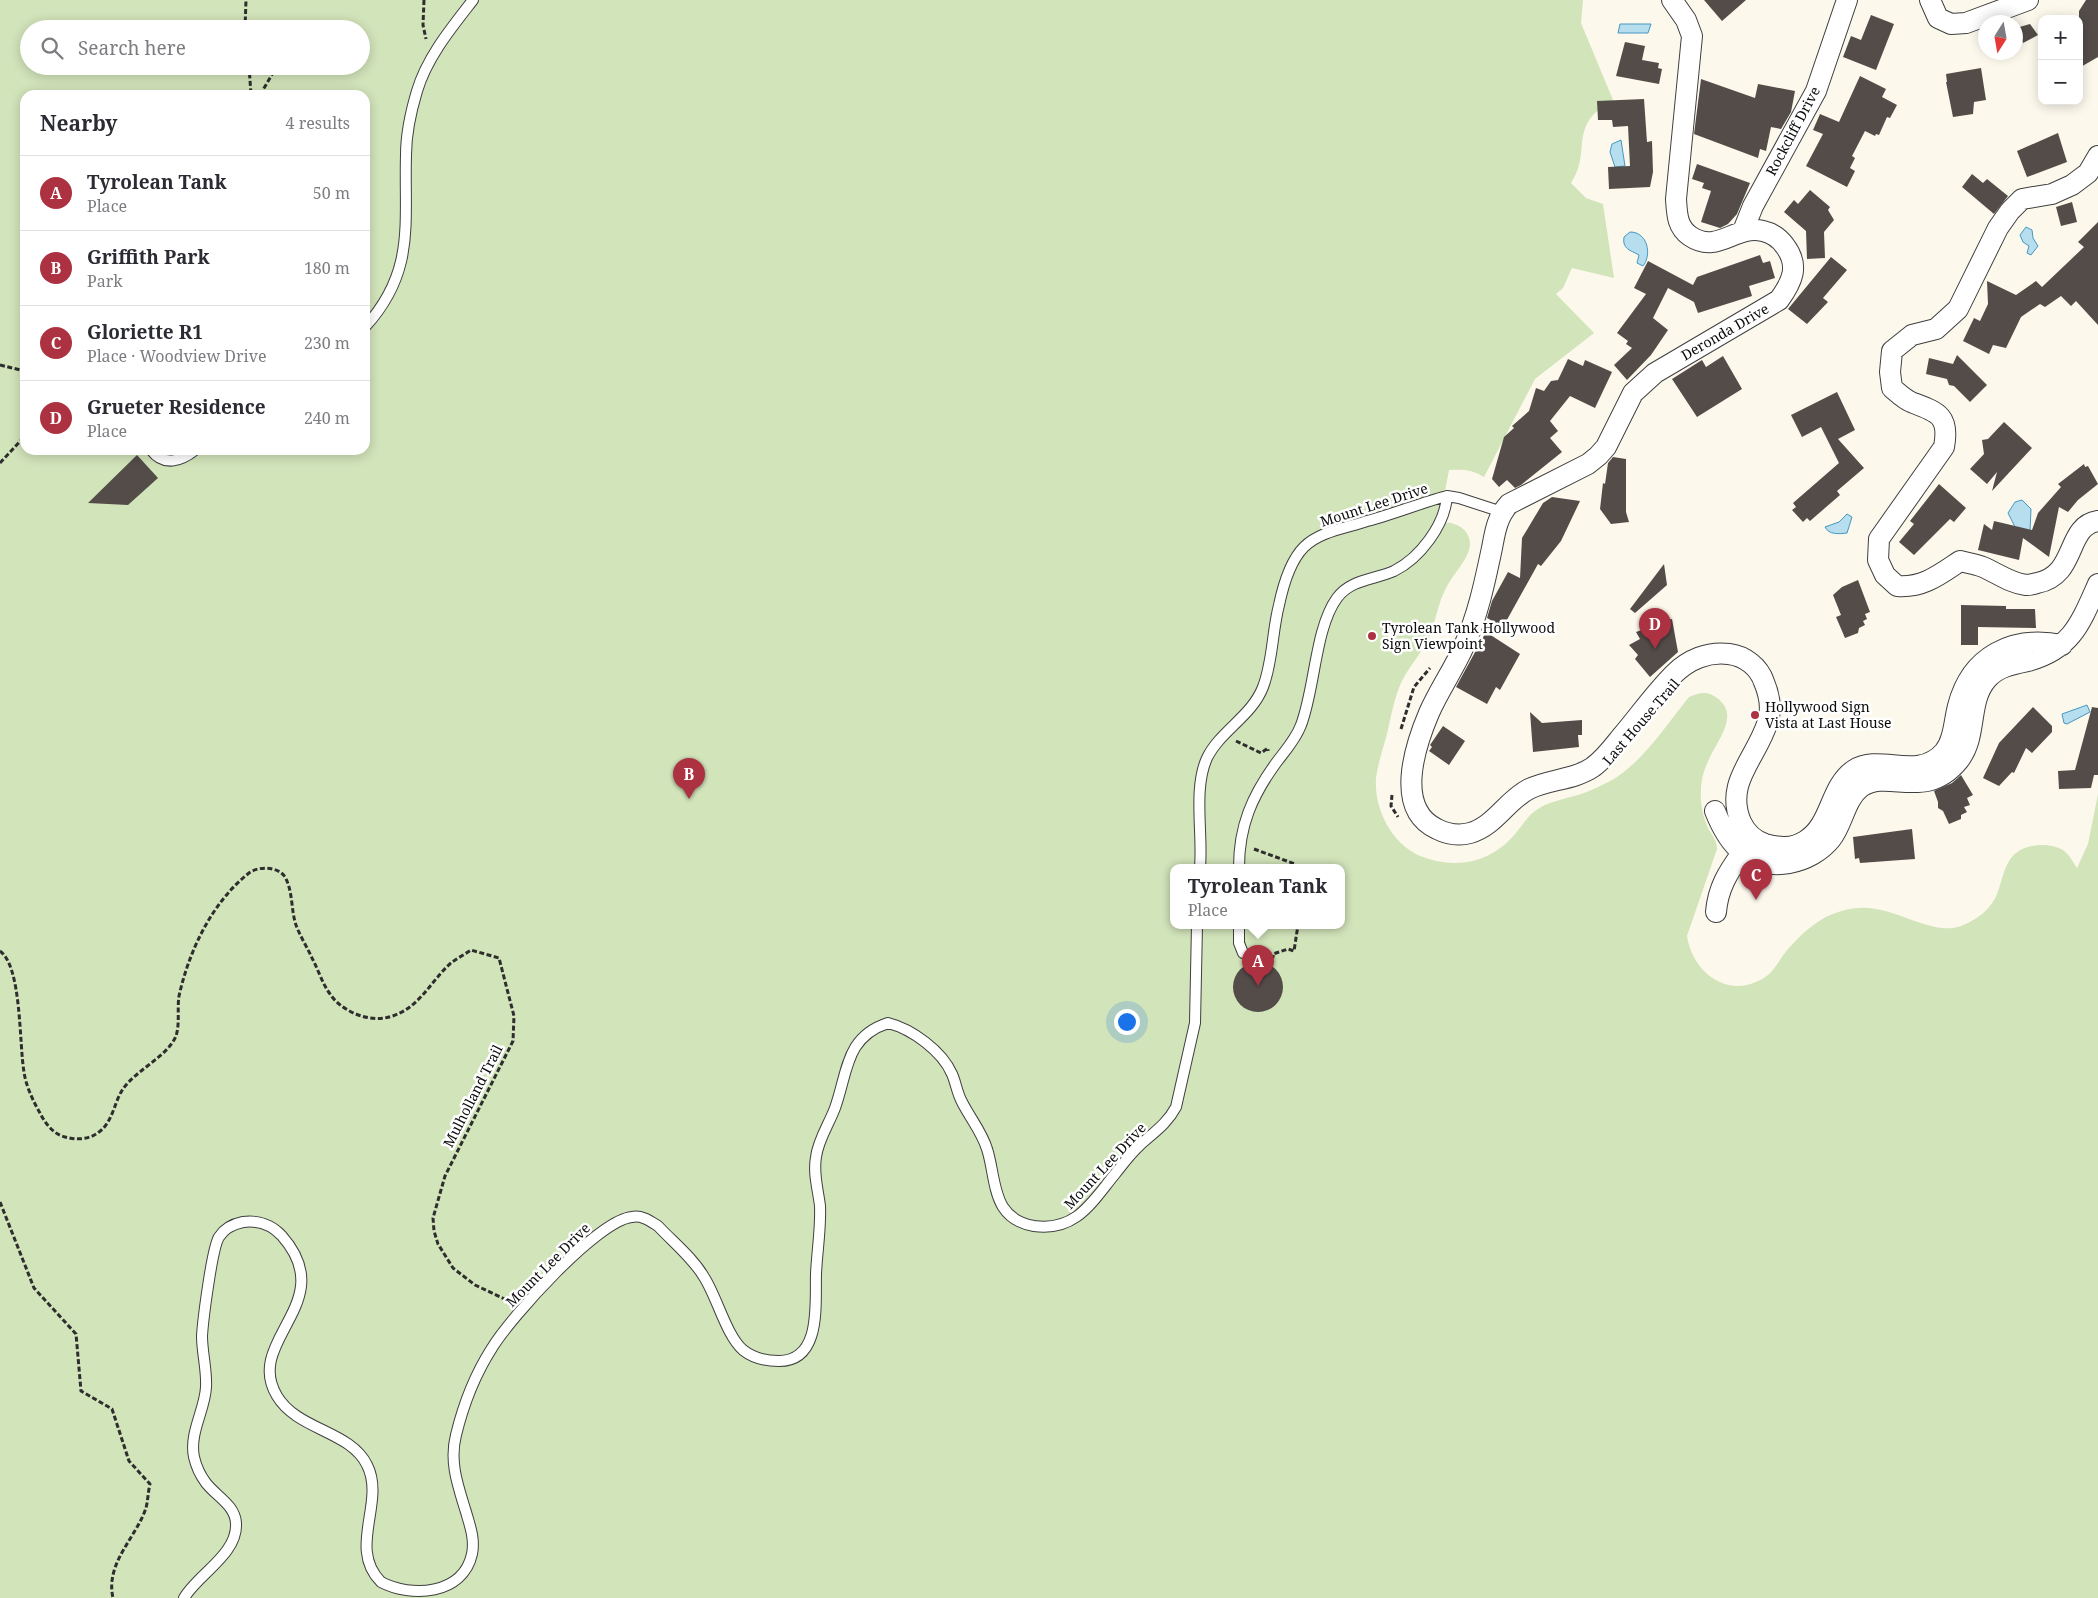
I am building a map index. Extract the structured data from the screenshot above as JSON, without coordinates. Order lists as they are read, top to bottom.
{
  "streets": {
    "street": ["Rockcliff Drive", "Deronda Drive"],
    "lane": ["Mount Lee Drive"],
    "path": ["Mulholland Trail"]
  },
  "crossings": [
    ["Rockcliff Drive", "Deronda Drive"],
    ["Deronda Drive", "Mount Lee Drive"],
    ["Mount Lee Drive", "Mulholland Trail"]
  ],
  "places": ["Tyrolean Tank Hollywood Sign Viewpoint", "Hollywood Sign Vista at Last House"],
  "north": "bottom",
  "page": {
    "map_buttons": ["+", "−"],
    "search": "Search here",
    "heading": ["Nearby", "4 results"],
    "list": [
      {
        "mark": "A",
        "name": "Tyrolean Tank",
        "note": "Place",
        "value": "50 m"
      },
      {
        "mark": "B",
        "name": "Griffith Park",
        "note": "Park",
        "value": "180 m"
      },
      {
        "mark": "C",
        "name": "Gloriette R1",
        "note": "Place · Woodview Drive",
        "value": "230 m"
      },
      {
        "mark": "D",
        "name": "Grueter Residence",
        "note": "Place",
        "value": "240 m"
      }
    ],
    "pins": [
      "D",
      "B",
      "C",
      "A"
    ],
    "popup": ["Tyrolean Tank", "Place"]
  }
}
